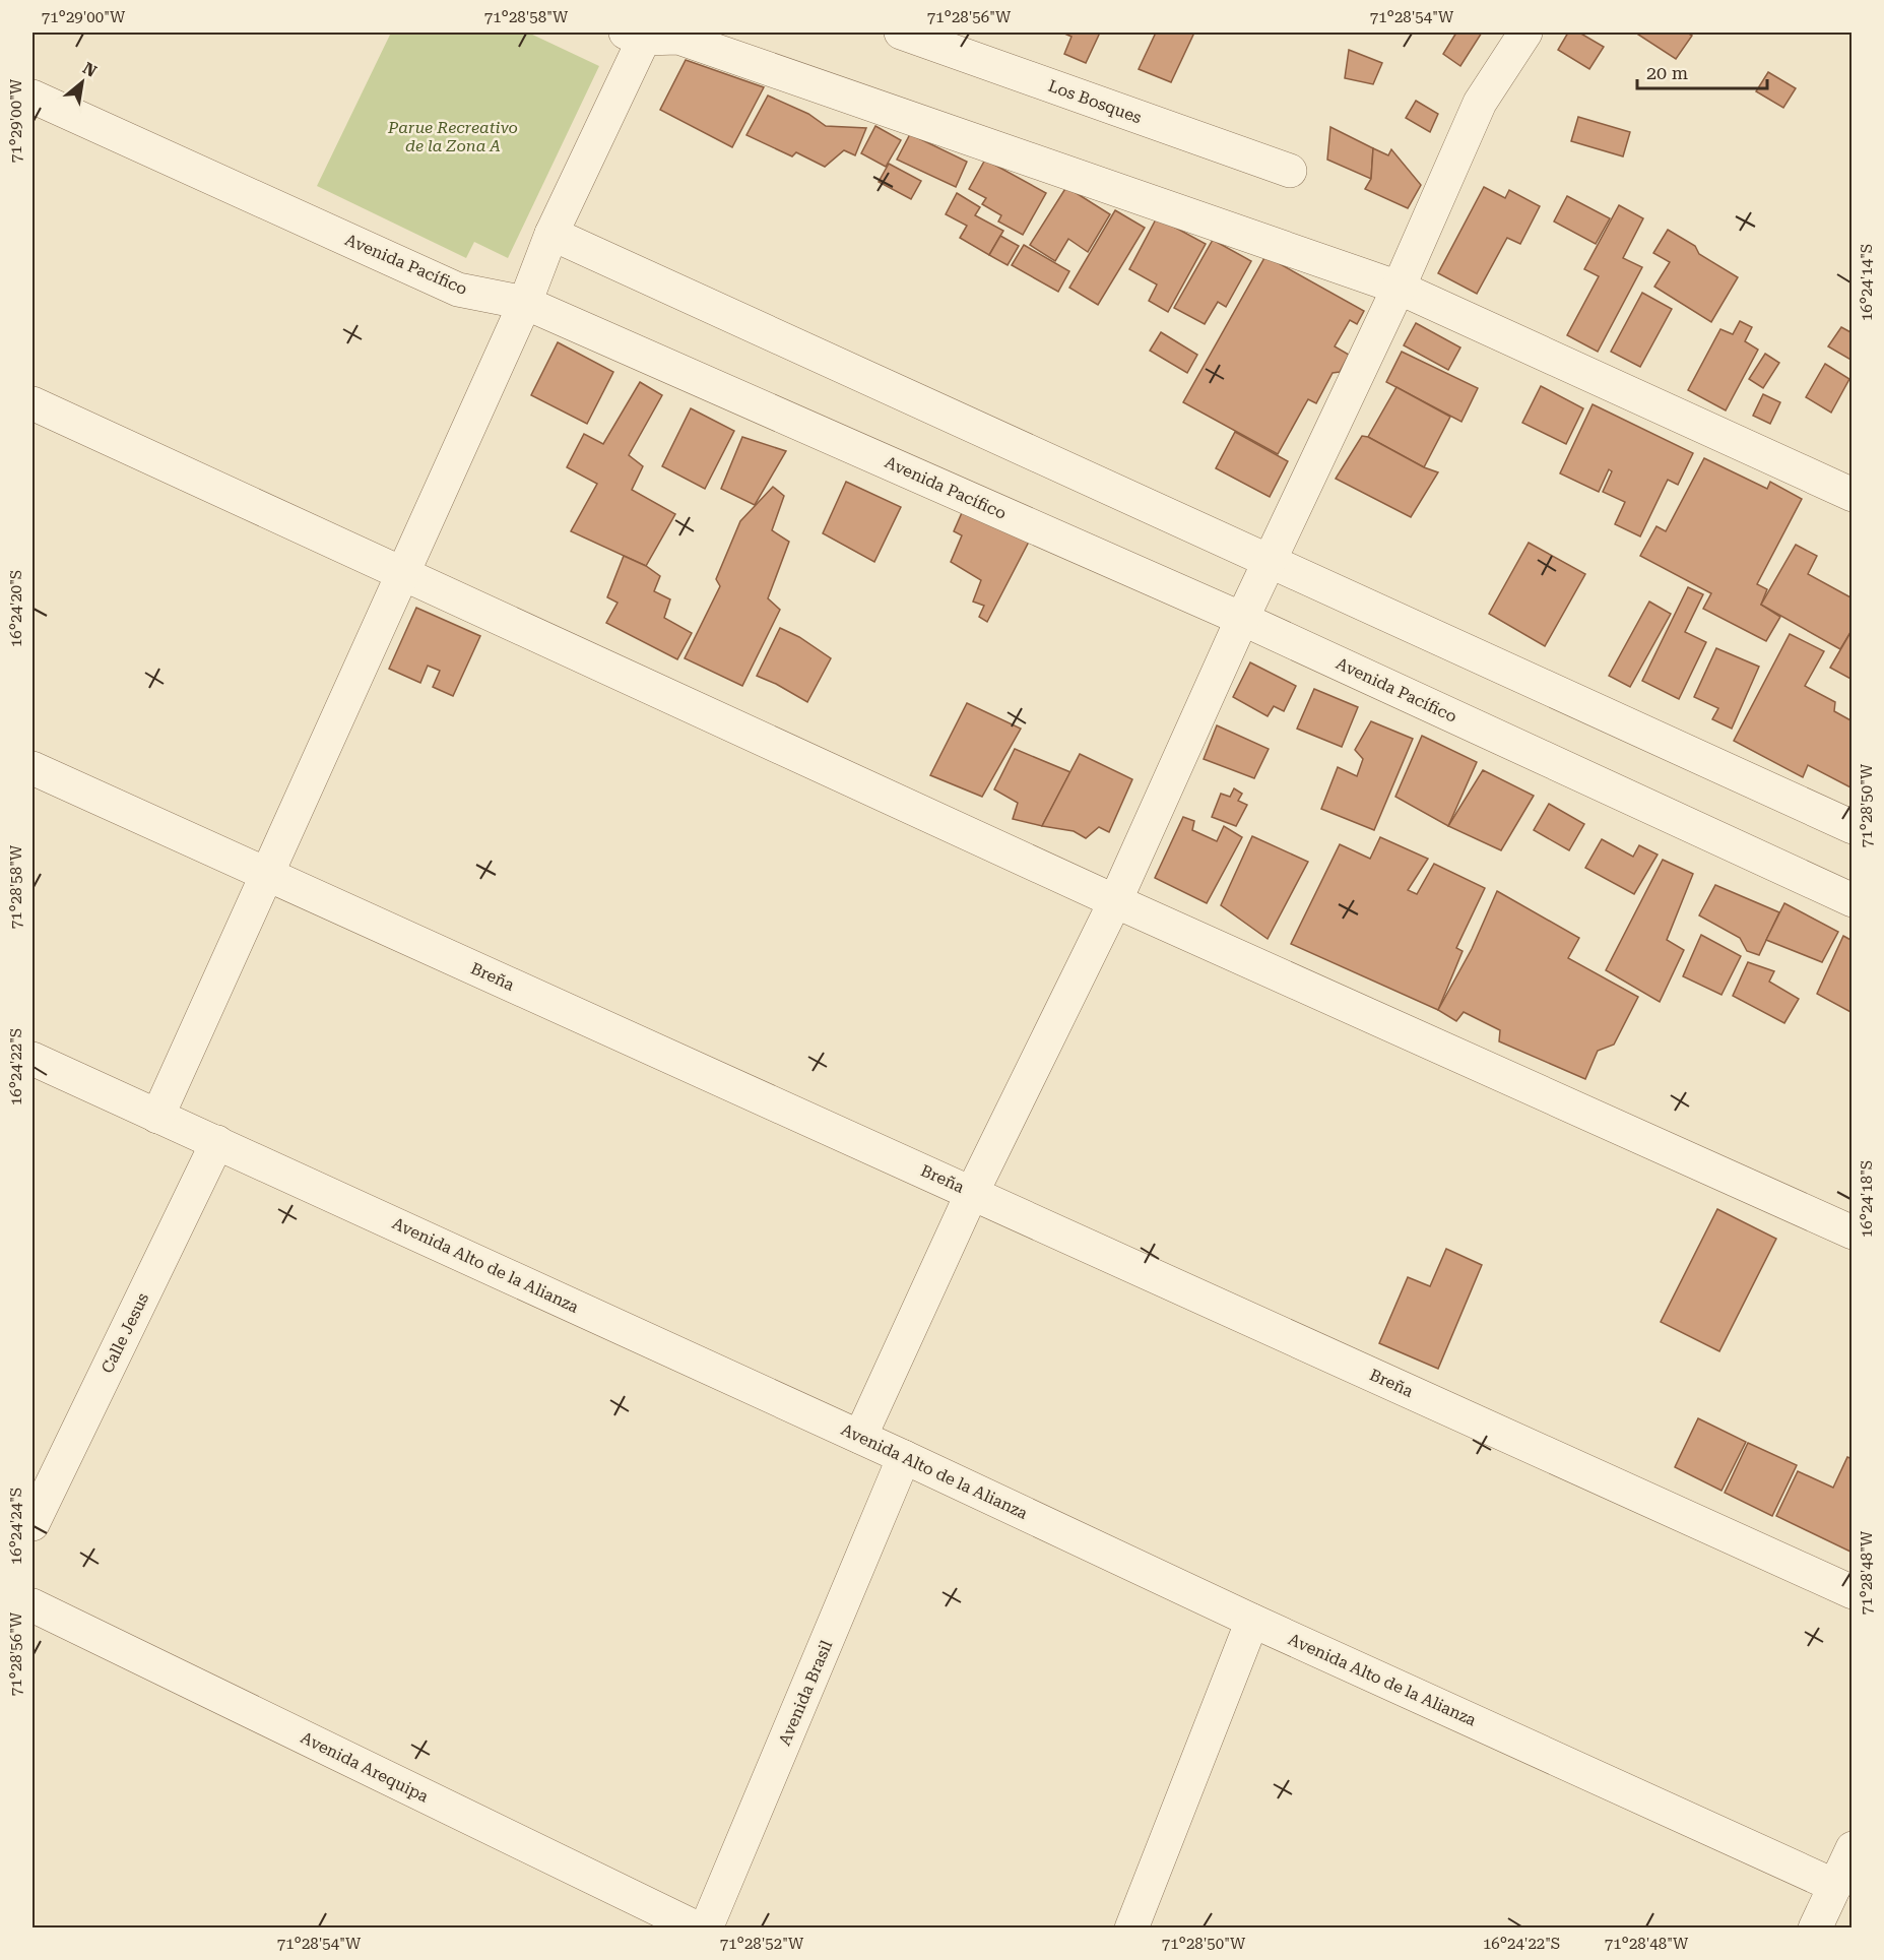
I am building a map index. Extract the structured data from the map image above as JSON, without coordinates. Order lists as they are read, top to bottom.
{
  "streets": {
    "street": [
      "Los Bosques",
      "Avenida Pacífico",
      "Breña",
      "Avenida Alto de la Alianza",
      "Calle Jesus",
      "Avenida Brasil",
      "Avenida Arequipa"
    ]
  },
  "crossings": [
    ["Avenida Alto de la Alianza", "Calle Jesus"],
    ["Avenida Alto de la Alianza", "Avenida Brasil"]
  ],
  "parks": ["Parue Recreativo de la Zona A"],
  "scale_bar": "20 m",
  "north": "top right",
  "coordinates": [
    "71°29'00\"W",
    "71°28'58\"W",
    "71°28'56\"W",
    "71°28'54\"W",
    "16°24'14\"S",
    "16°24'20\"S",
    "71°28'50\"W",
    "16°24'22\"S",
    "16°24'18\"S",
    "16°24'24\"S",
    "71°28'48\"W",
    "71°28'52\"W"
  ]
}
